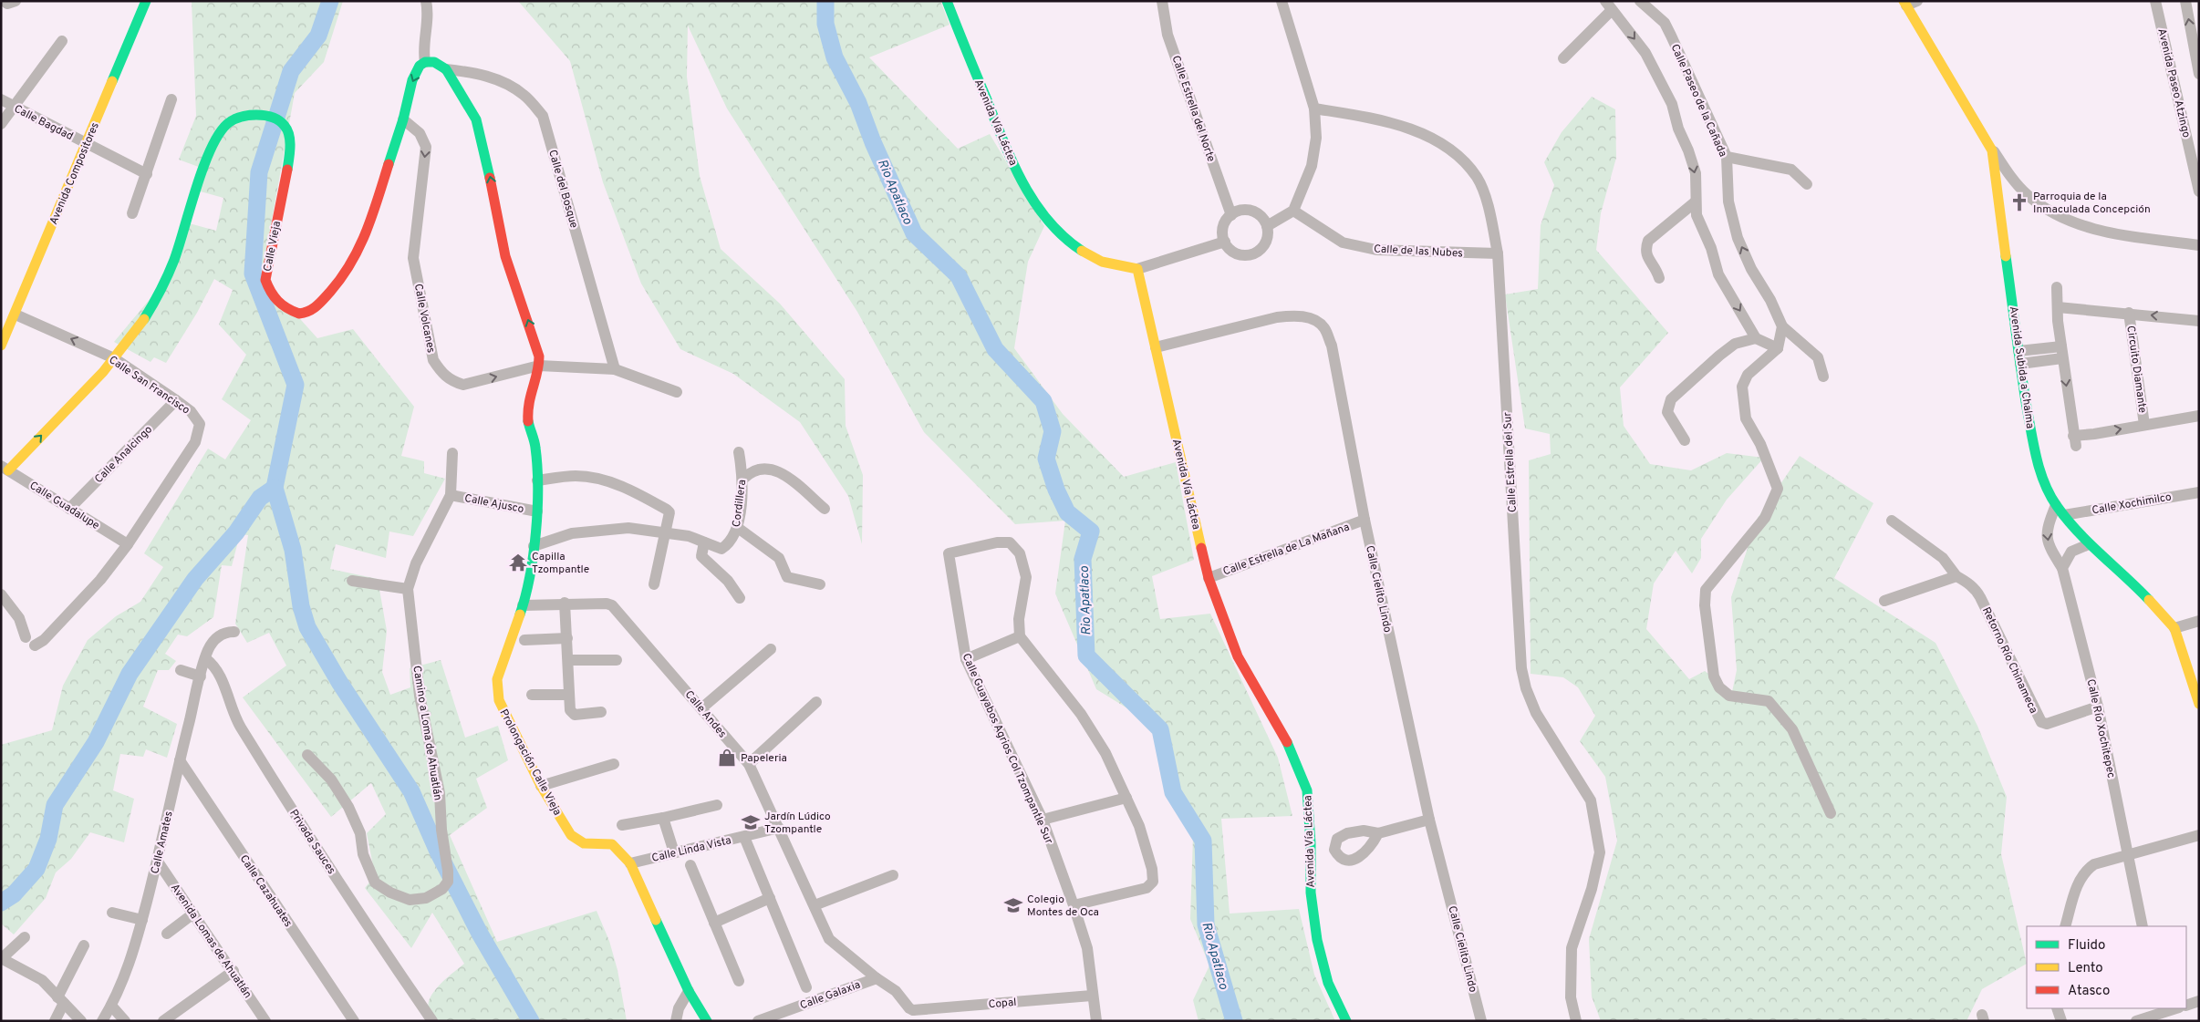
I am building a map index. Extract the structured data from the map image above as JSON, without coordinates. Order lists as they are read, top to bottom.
{
  "streets": {
    "street": [
      "Avenida Paseo Atzingo",
      "Calle Paseo de la Cañada",
      "Calle Estrella del Norte",
      "Calle Bagdad",
      "Avenida Vía Láctea",
      "Avenida Compositores",
      "Calle del Bosque",
      "Calle Vieja",
      "Calle de las Nubes",
      "Calle Volcanes",
      "Avenida Subida a Chalma",
      "Circuito Diamante",
      "Calle San Francisco",
      "Calle Analcingo",
      "Calle Estrella del Sur",
      "Calle Ajusco",
      "Cordillera",
      "Calle Xochimilco",
      "Calle Guadalupe",
      "Calle Estrella de La Mañana",
      "Calle Cielito Lindo",
      "Retorno Río Chinameca",
      "Calle Andes",
      "Calle Río Xochitepec",
      "Camino a Loma de Ahuatlán",
      "Calle Guayabos Agrios Col Tzompantle Sur",
      "Prolongación Calle Vieja",
      "Privada Sauces",
      "Calle Amates",
      "Calle Linda Vista",
      "Calle Cazahuates",
      "Avenida Lomas de Ahuatlán",
      "Calle Galaxia",
      "Copal"
    ]
  },
  "crossings": [
    ["Calle Bagdad", "Avenida Compositores"],
    ["Avenida Vía Láctea", "Calle Estrella de La Mañana"],
    ["Avenida Vía Láctea", "Calle Cielito Lindo"],
    ["Avenida Compositores", "Calle San Francisco"],
    ["Calle del Bosque", "Calle Volcanes"],
    ["Calle Vieja", "Calle Volcanes"],
    ["Calle Vieja", "Calle San Francisco"],
    ["Calle Vieja", "Calle Guadalupe"],
    ["Calle de las Nubes", "Calle Estrella del Sur"],
    ["Calle Volcanes", "Prolongación Calle Vieja"],
    ["Avenida Subida a Chalma", "Calle Xochimilco"],
    ["Calle San Francisco", "Calle Analcingo"],
    ["Calle San Francisco", "Calle Guadalupe"],
    ["Calle Analcingo", "Calle Guadalupe"],
    ["Calle Ajusco", "Camino a Loma de Ahuatlán"],
    ["Calle Ajusco", "Prolongación Calle Vieja"],
    ["Calle Estrella de La Mañana", "Calle Cielito Lindo"],
    ["Retorno Río Chinameca", "Calle Río Xochitepec"],
    ["Calle Andes", "Prolongación Calle Vieja"],
    ["Calle Andes", "Calle Linda Vista"],
    ["Calle Andes", "Calle Galaxia"],
    ["Calle Andes", "Copal"],
    ["Calle Guayabos Agrios Col Tzompantle Sur", "Copal"],
    ["Prolongación Calle Vieja", "Calle Linda Vista"],
    ["Privada Sauces", "Calle Amates"],
    ["Calle Amates", "Calle Cazahuates"],
    ["Calle Amates", "Avenida Lomas de Ahuatlán"]
  ],
  "water": ["Rio Apatlaco"],
  "places": {
    "church": ["Parroquia de la Inmaculada Concepción"],
    "temple": ["Capilla Tzompantle"],
    "shop": ["Papeleria"],
    "school or university": ["Jardín Lúdico Tzompantle", "Colegio Montes de Oca"]
  },
  "legend": ["Fluido", "Lento", "Atasco"]
}
